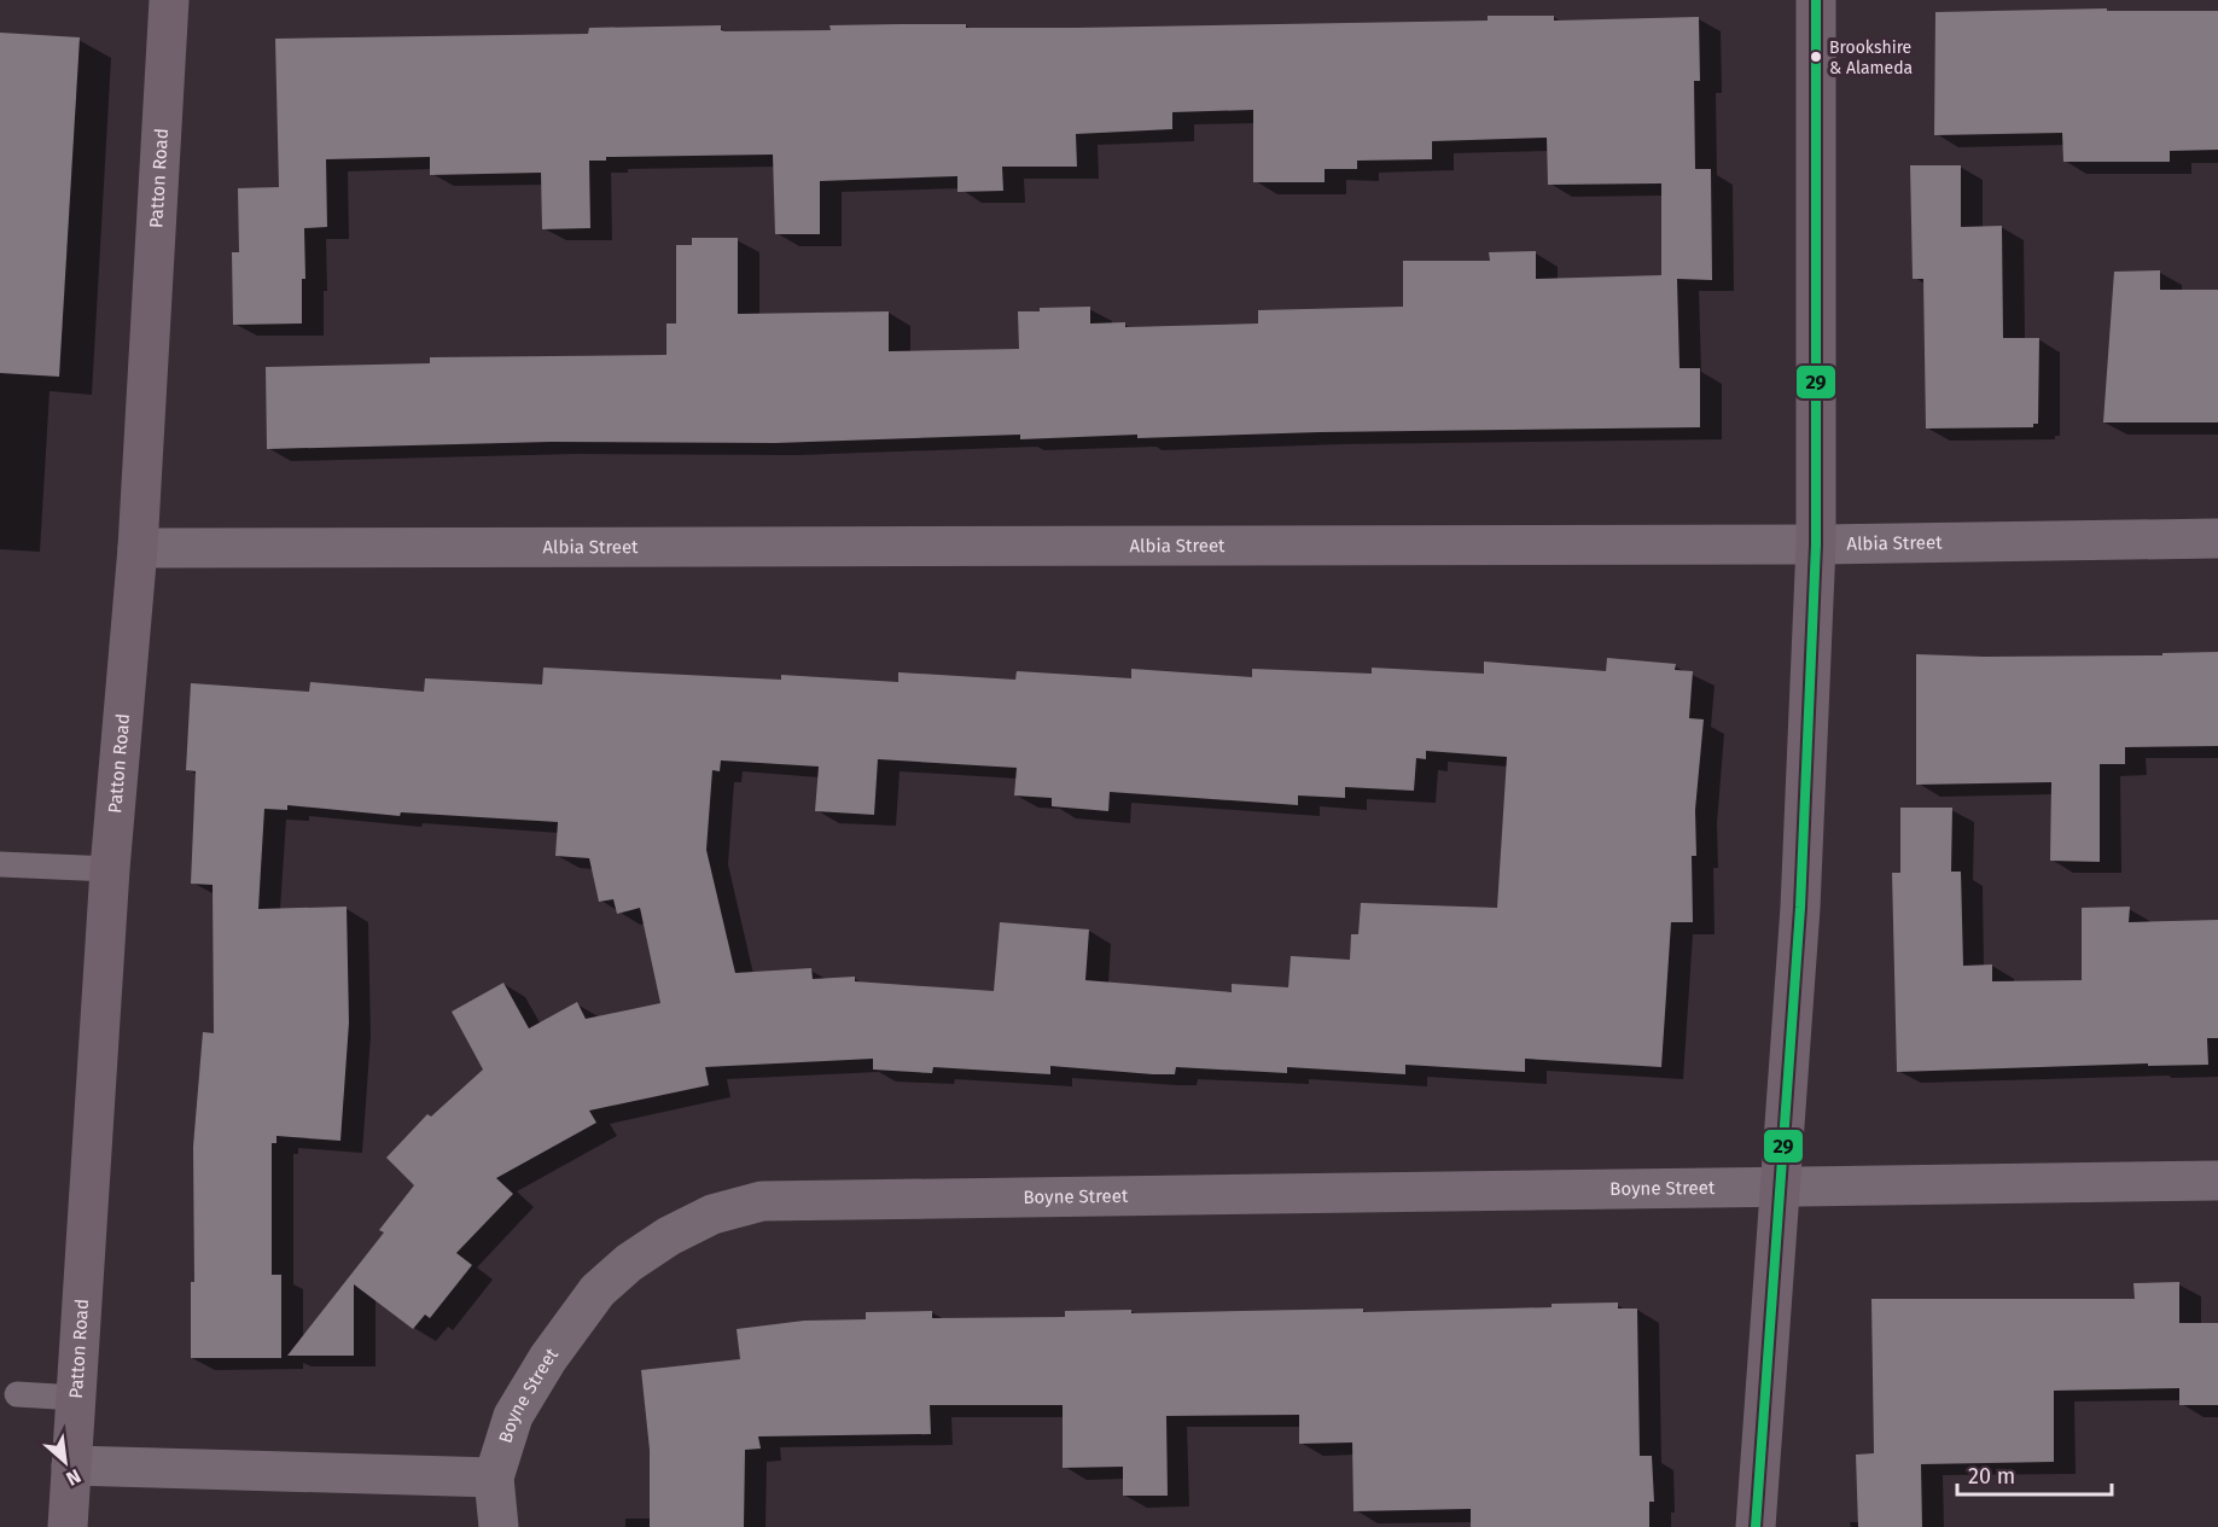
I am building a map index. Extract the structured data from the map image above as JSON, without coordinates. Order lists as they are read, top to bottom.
{
  "streets": {
    "street": ["Patton Road", "Albia Street", "Boyne Street"]
  },
  "crossings": [
    ["Patton Road", "Albia Street"]
  ],
  "places": ["Brookshire & Alameda"],
  "lines": ["transit line 29"],
  "scale_bar": "20 m",
  "north": "bottom right"
}
